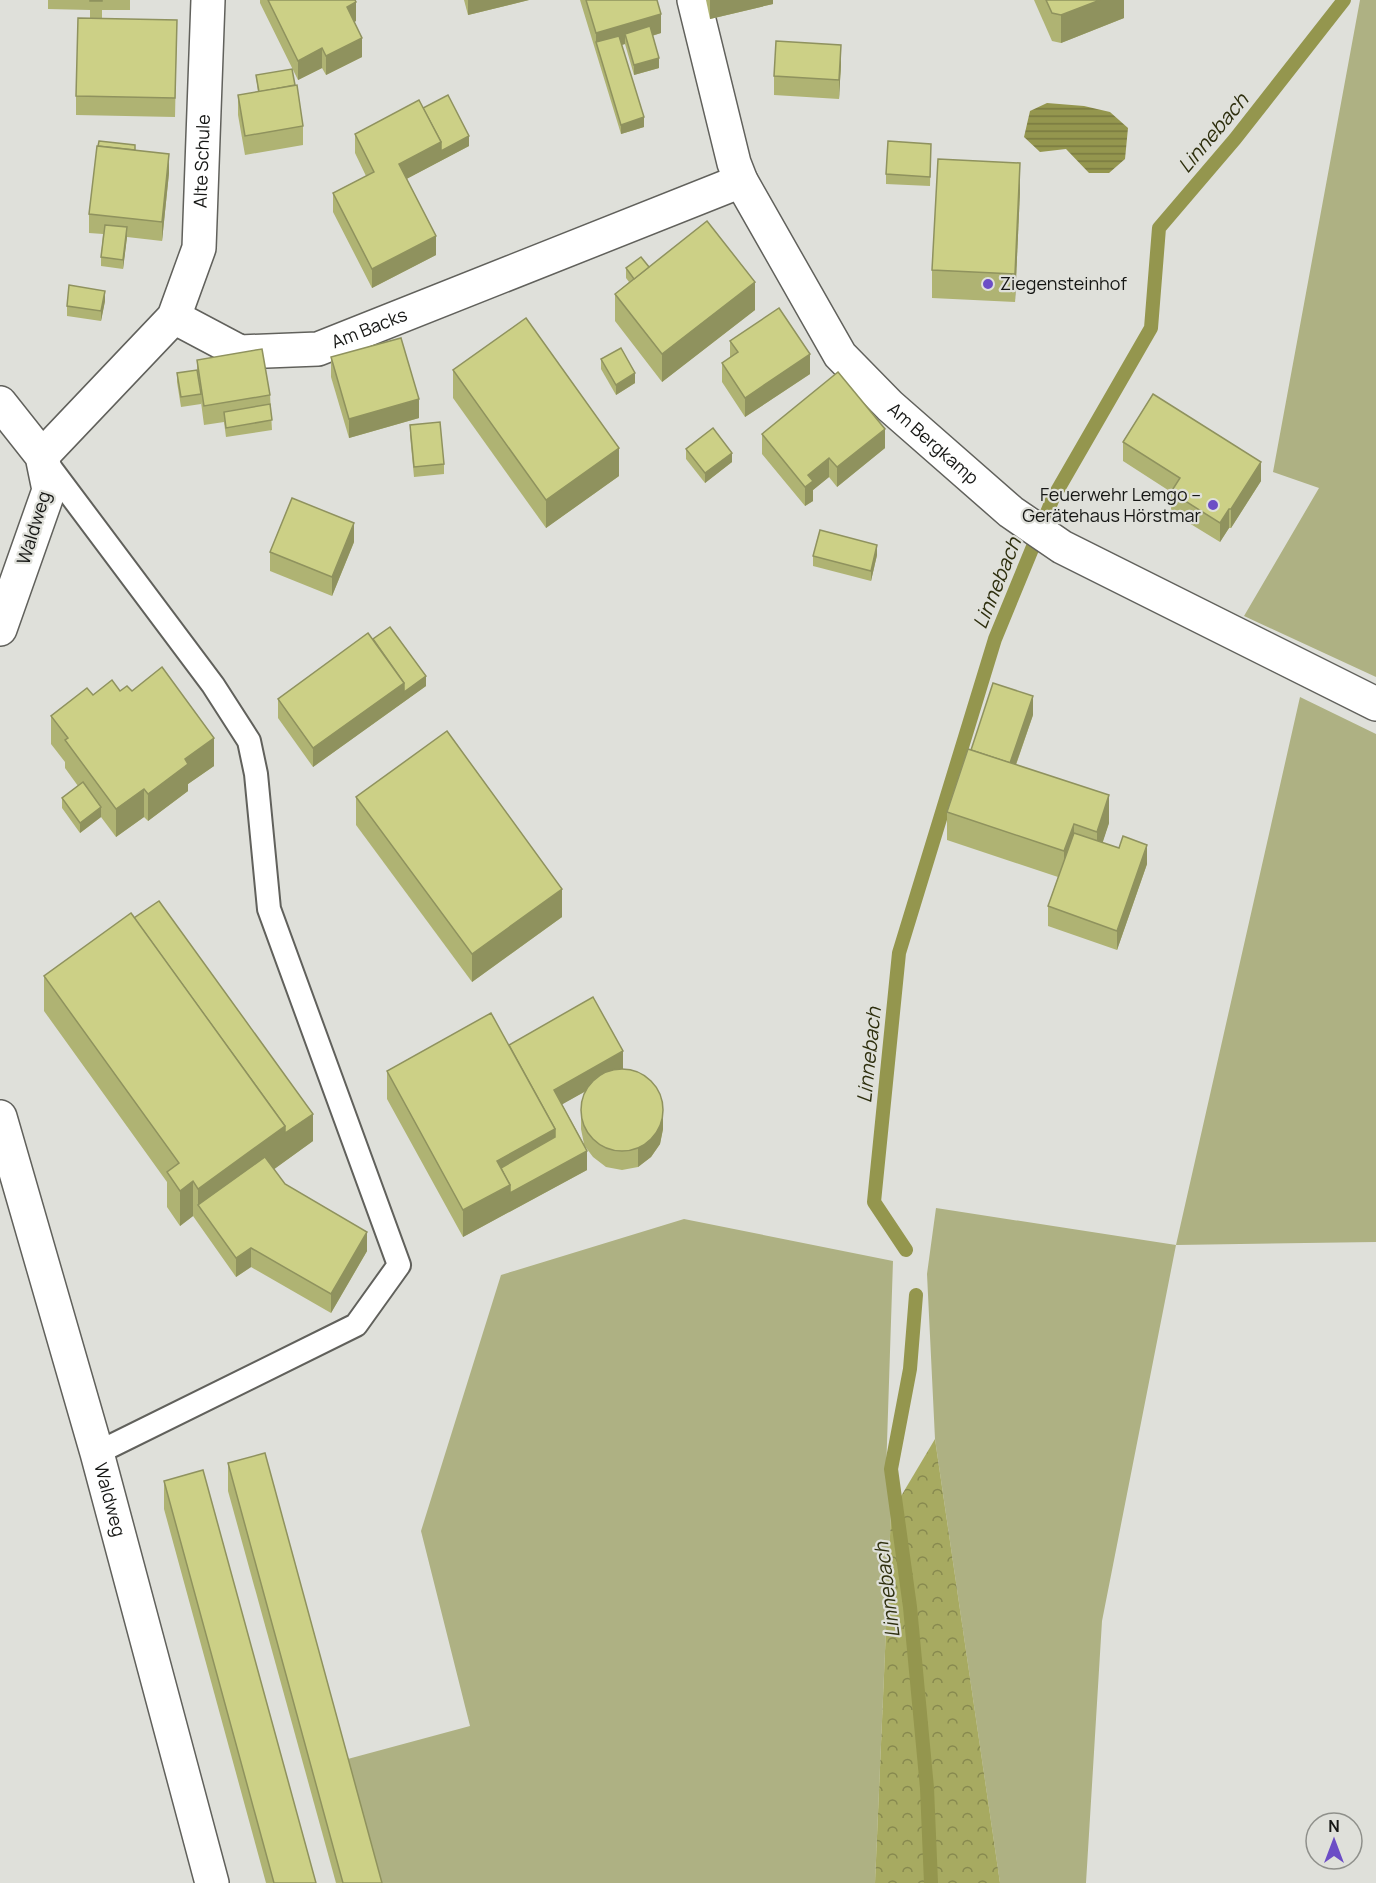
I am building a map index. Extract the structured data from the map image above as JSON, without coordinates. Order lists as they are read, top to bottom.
{
  "streets": {
    "street": [
      "Alte Schule",
      "Am Backs",
      "Am Bergkamp",
      "Waldweg"
    ]
  },
  "crossings": [
    ["Alte Schule", "Am Backs"],
    ["Am Backs", "Am Bergkamp"]
  ],
  "water": ["Linnebach"],
  "places": ["Ziegensteinhof", "Feuerwehr Lemgo – Gerätehaus Hörstmar"],
  "north": "top"
}
